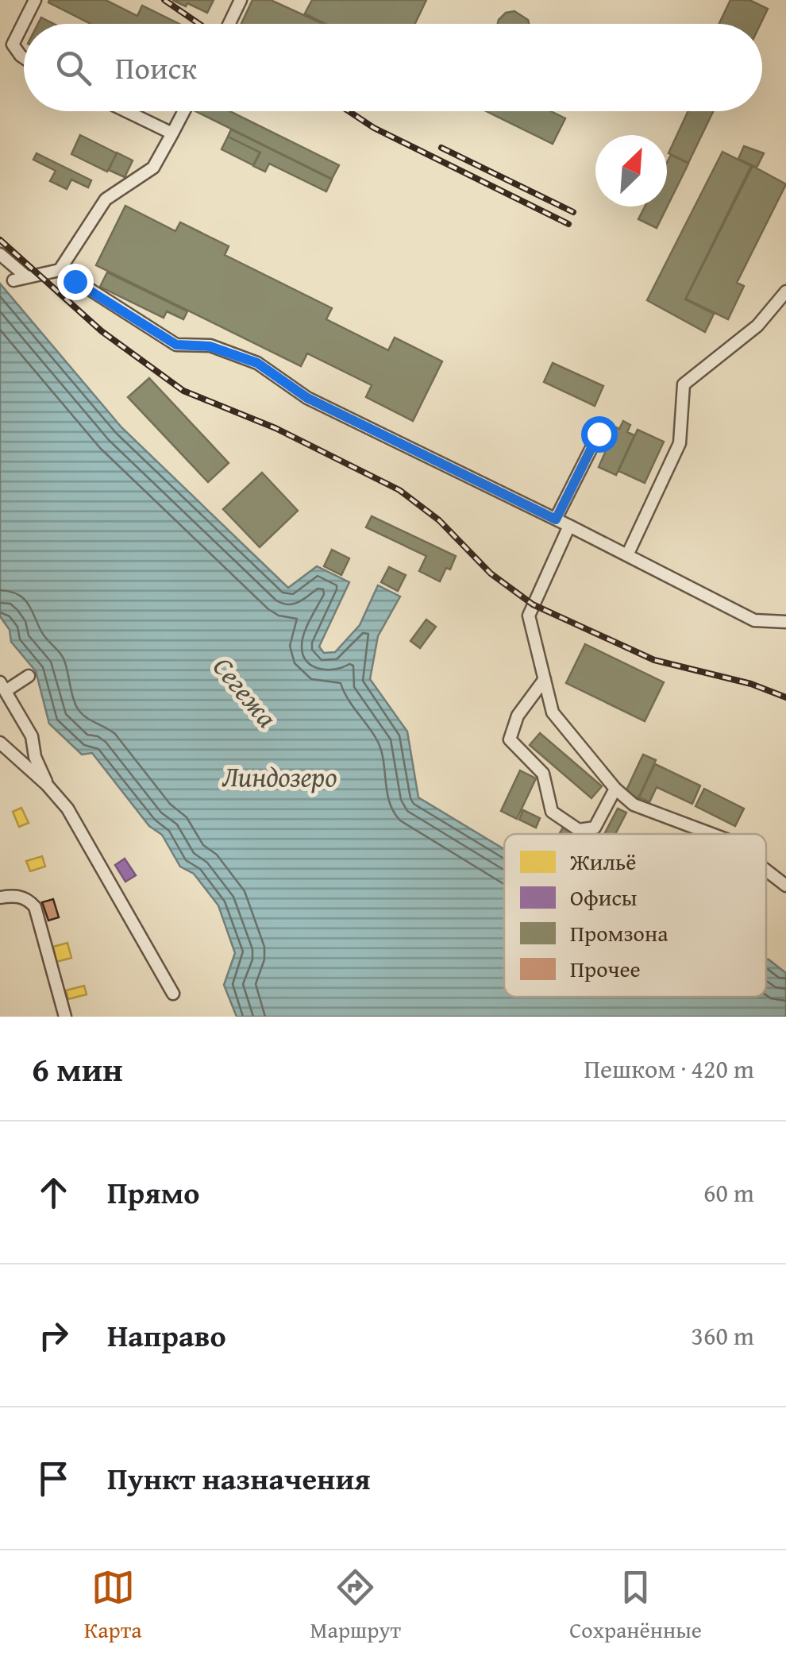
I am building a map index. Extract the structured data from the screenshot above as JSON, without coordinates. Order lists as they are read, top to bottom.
{
  "water": ["Сегежа", "Линдозеро"],
  "legend": [
    "Жильё",
    "Офисы",
    "Промзона",
    "Прочее"
  ],
  "north": "top right",
  "page": {
    "search": "Поиск",
    "heading": ["6 мин", "Пешком · 420 m"],
    "list": [
      ["Прямо", "60 m"],
      ["Направо", "360 m"],
      "Пункт назначения"
    ],
    "nav": ["Карта", "Маршрут", "Сохранённые"]
  }
}
